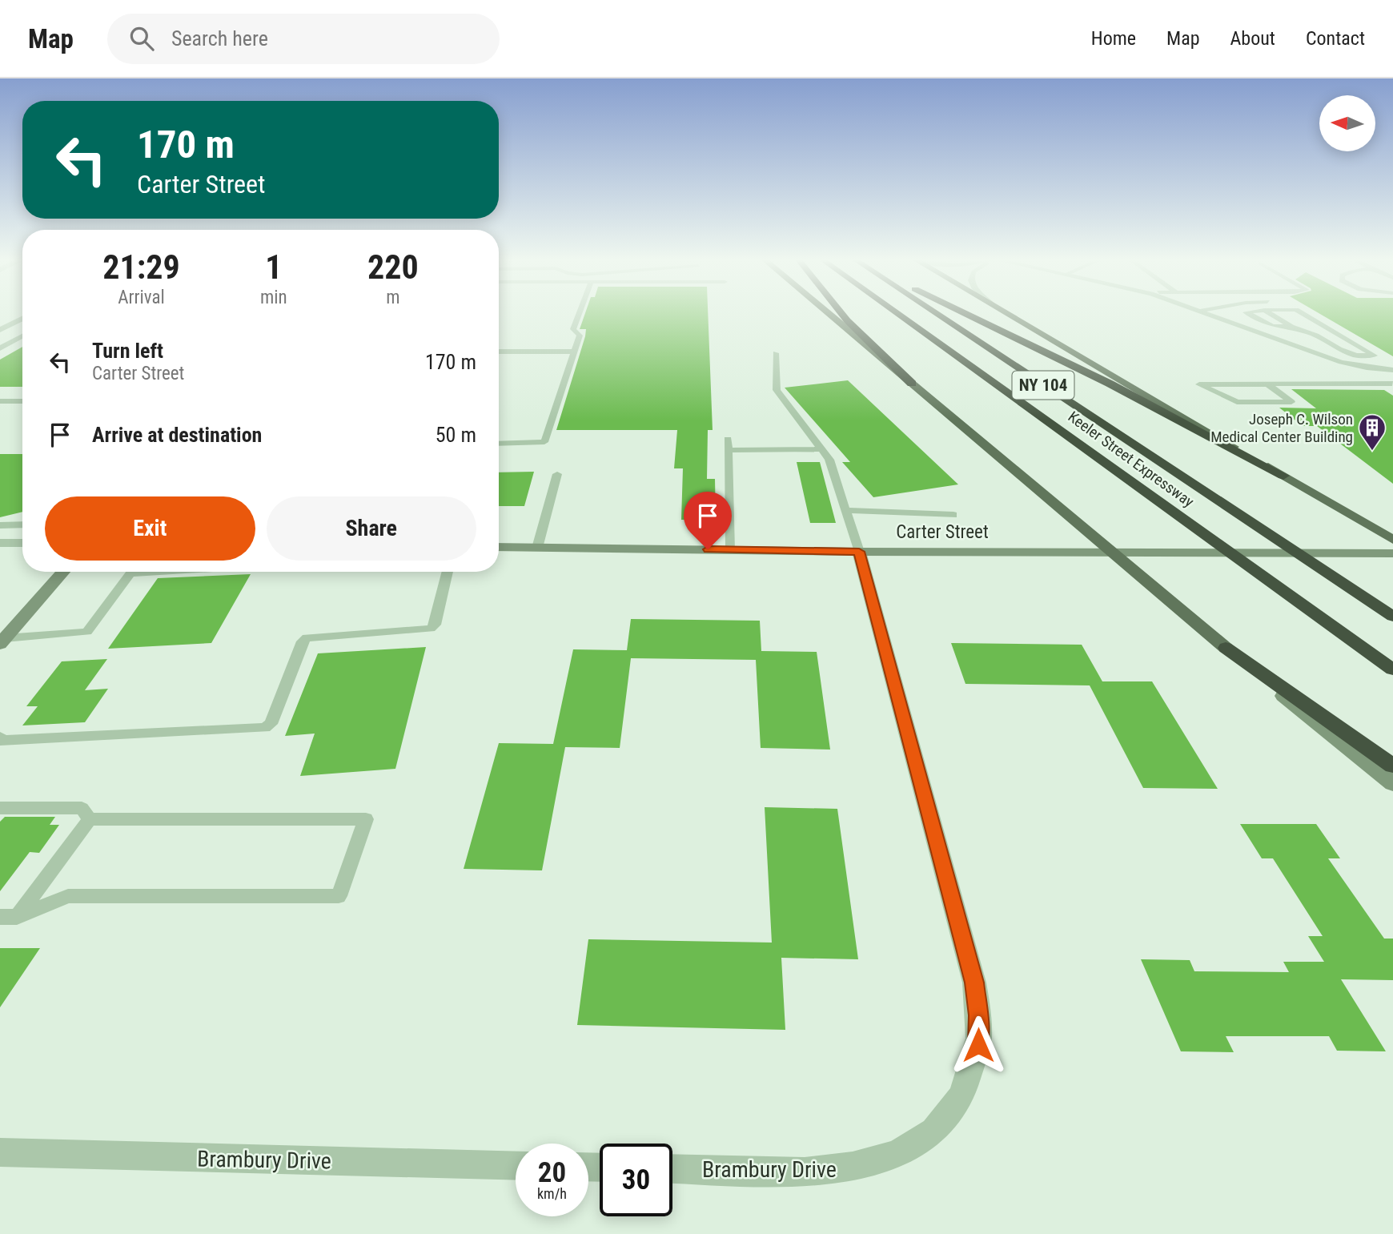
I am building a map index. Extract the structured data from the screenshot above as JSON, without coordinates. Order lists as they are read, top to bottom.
{
  "streets": {
    "highway": ["NY 104", "Keeler Street Expressway"],
    "main road": ["Carter Street"],
    "street": ["Brambury Drive"]
  },
  "crossings": [
    ["Carter Street", "Brambury Drive"]
  ],
  "places": {
    "building": ["Joseph C. Wilson Medical Center Building"]
  },
  "north": "left",
  "page": {
    "header": "Map",
    "search": "Search here",
    "nav": [
      "Home",
      "Map",
      "About",
      "Contact"
    ],
    "turn": ["170 m", "Carter Street"],
    "eta": [
      "21:29",
      "Arrival",
      "1",
      "min",
      "220",
      "m"
    ],
    "list": [
      {
        "name": "Turn left",
        "note": "Carter Street",
        "value": "170 m"
      },
      {
        "name": "Arrive at destination",
        "value": "50 m"
      }
    ],
    "buttons": ["Exit", "Share"],
    "speed": "20 km/h",
    "limit": "30"
  }
}
